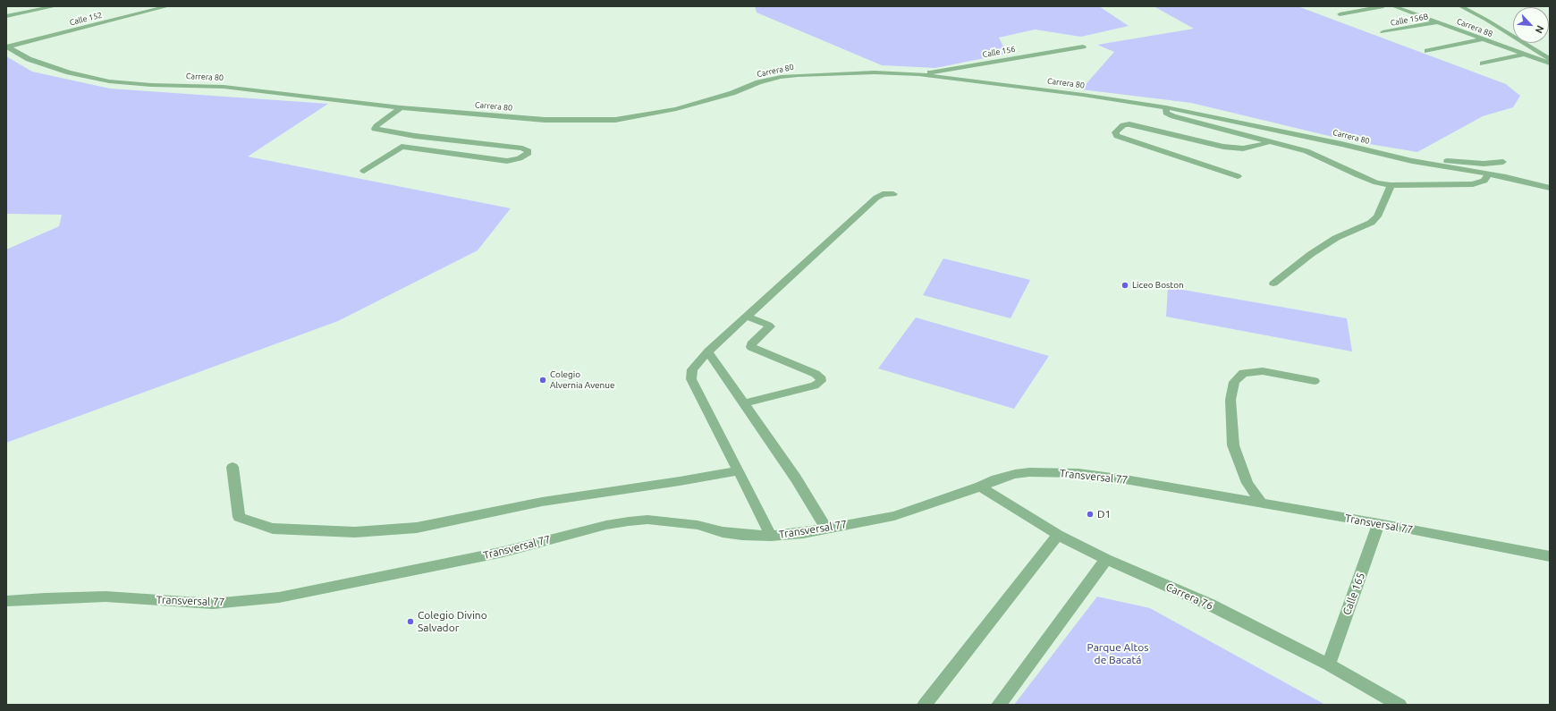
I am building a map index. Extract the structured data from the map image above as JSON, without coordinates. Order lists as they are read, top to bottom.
{
  "streets": {
    "street": [
      "Calle 152",
      "Calle 156B",
      "Carrera 88",
      "Calle 156",
      "Carrera 80",
      "Transversal 77",
      "Calle 165",
      "Carrera 76"
    ]
  },
  "crossings": [
    ["Calle 152", "Carrera 80"],
    ["Calle 156B", "Carrera 88"],
    ["Calle 156", "Carrera 80"],
    ["Transversal 77", "Calle 165"],
    ["Transversal 77", "Carrera 76"],
    ["Calle 165", "Carrera 76"]
  ],
  "parks": ["Parque Altos de Bacatá"],
  "places": [
    "Liceo Boston",
    "Colegio Alvernia Avenue",
    "D1",
    "Colegio Divino Salvador"
  ],
  "north": "bottom right"
}
